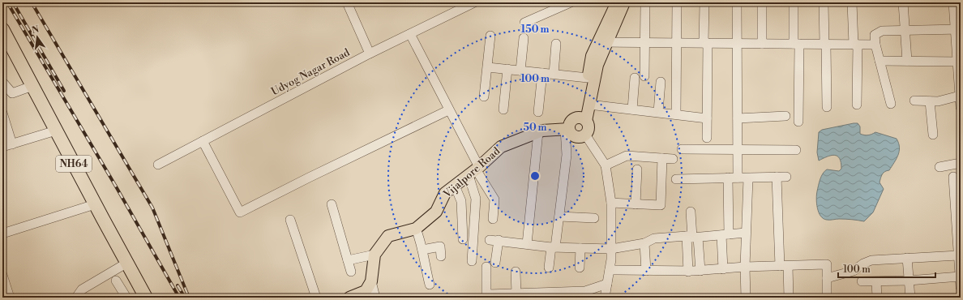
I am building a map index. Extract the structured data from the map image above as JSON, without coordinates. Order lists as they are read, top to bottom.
{
  "streets": {
    "highway": ["NH64"],
    "main road": ["Vijalpore Road"],
    "street": ["Udyog Nagar Road"]
  },
  "scale_bar": "100 m",
  "north": "top",
  "rings": ["150 m", "100 m", "50 m"]
}
